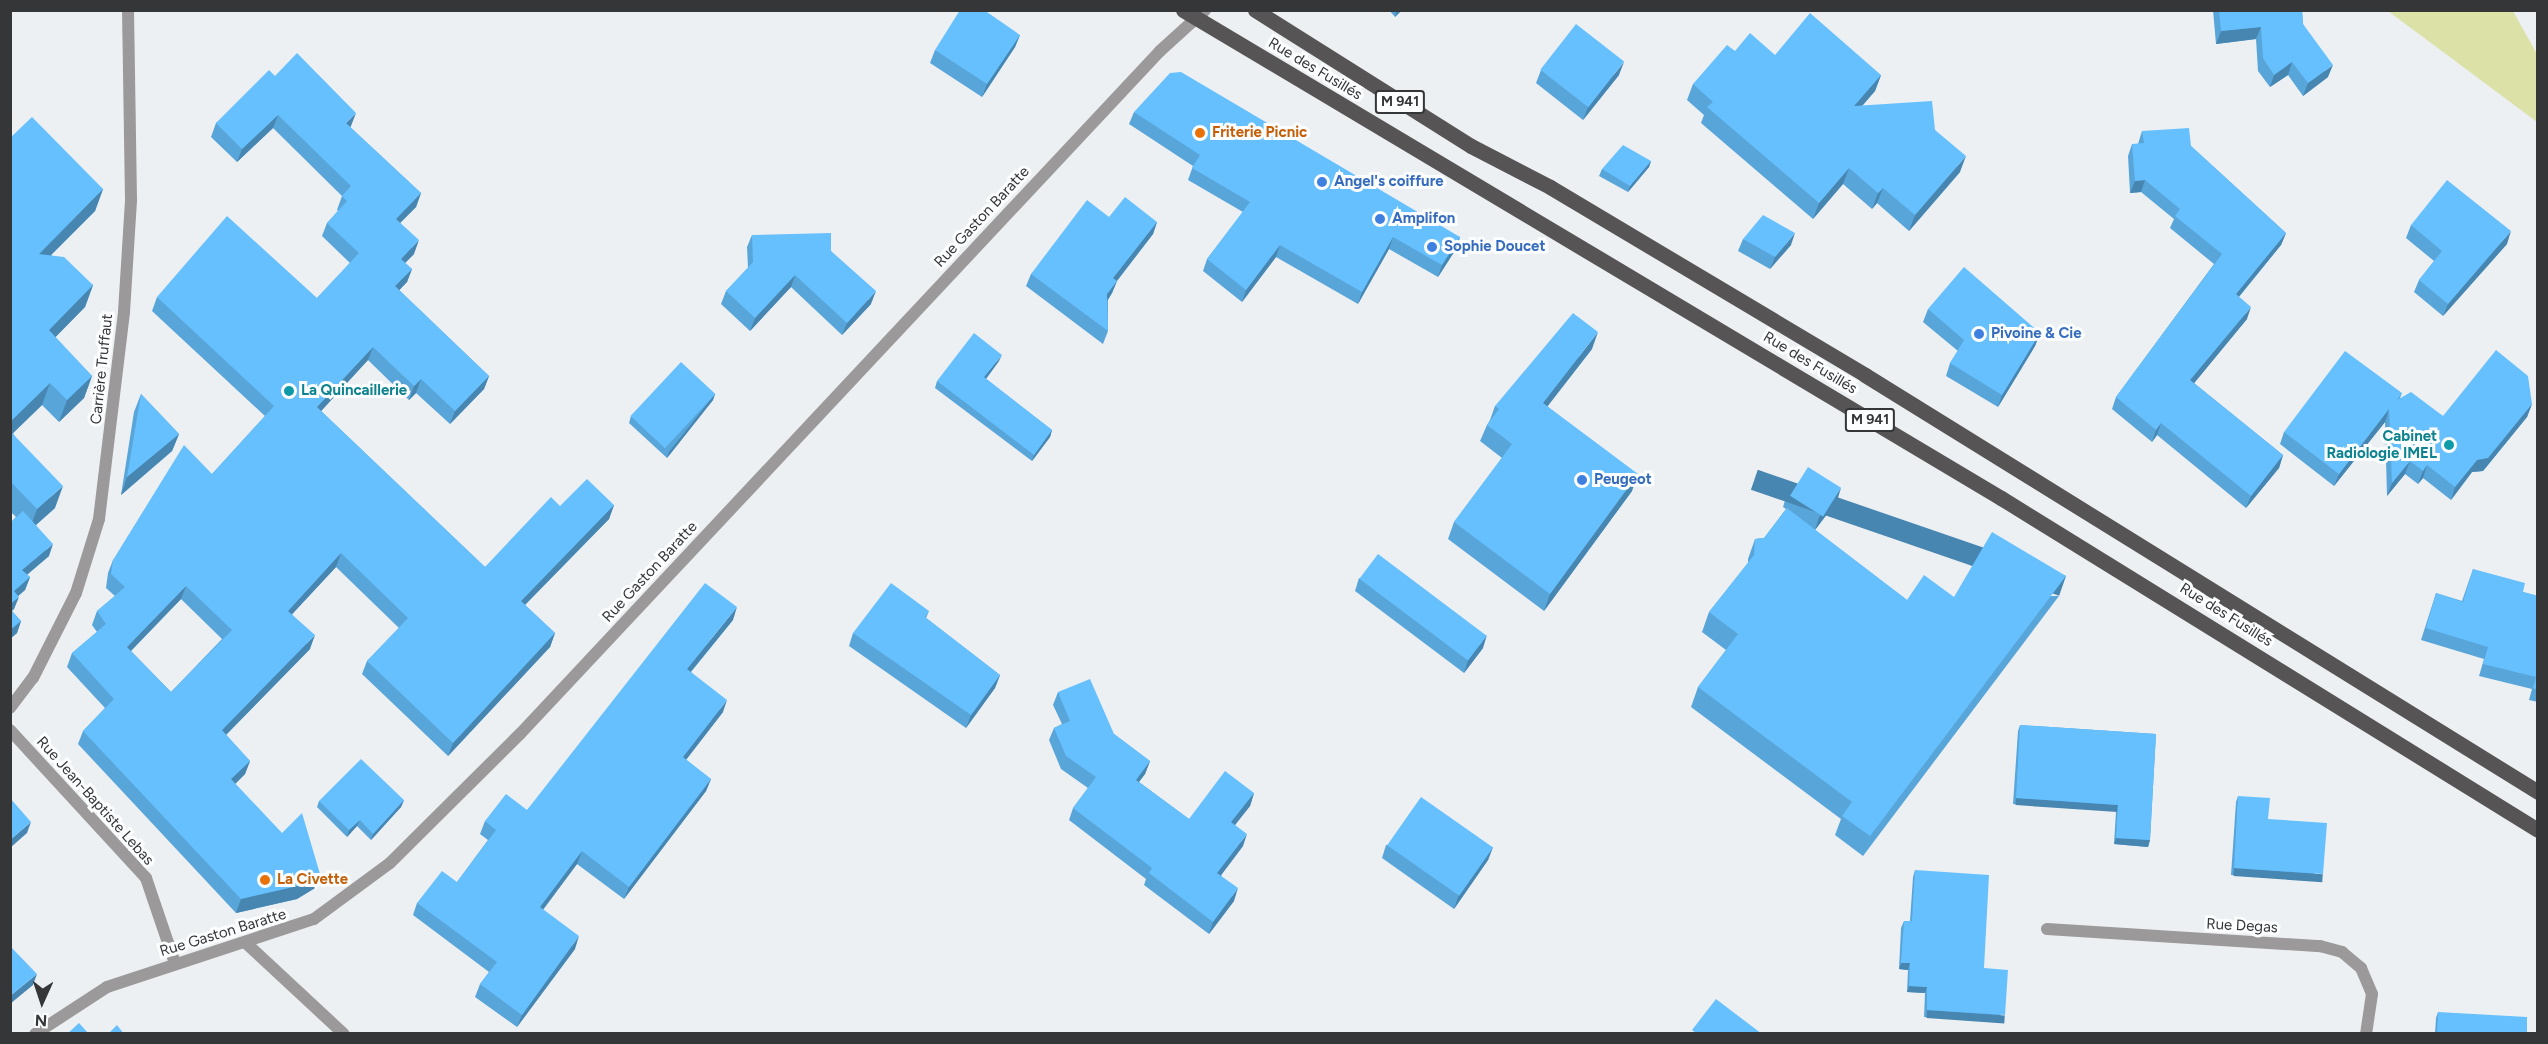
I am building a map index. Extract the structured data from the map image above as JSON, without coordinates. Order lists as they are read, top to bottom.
{
  "streets": {
    "main road": ["Rue des Fusillés", "M 941"],
    "street": [
      "Rue Gaston Baratte",
      "Carrière Truffaut",
      "Rue Jean-Baptiste Lebas",
      "Rue Degas"
    ]
  },
  "crossings": [
    ["Rue des Fusillés", "Rue Gaston Baratte"],
    ["Rue Gaston Baratte", "Rue Jean-Baptiste Lebas"]
  ],
  "places": [
    "Friterie Picnic",
    "Angel's coiffure",
    "Amplifon",
    "Sophie Doucet",
    "Pivoine & Cie",
    "La Quincaillerie",
    "Cabinet Radiologie IMEL",
    "Peugeot",
    "La Civette"
  ],
  "north": "bottom"
}
